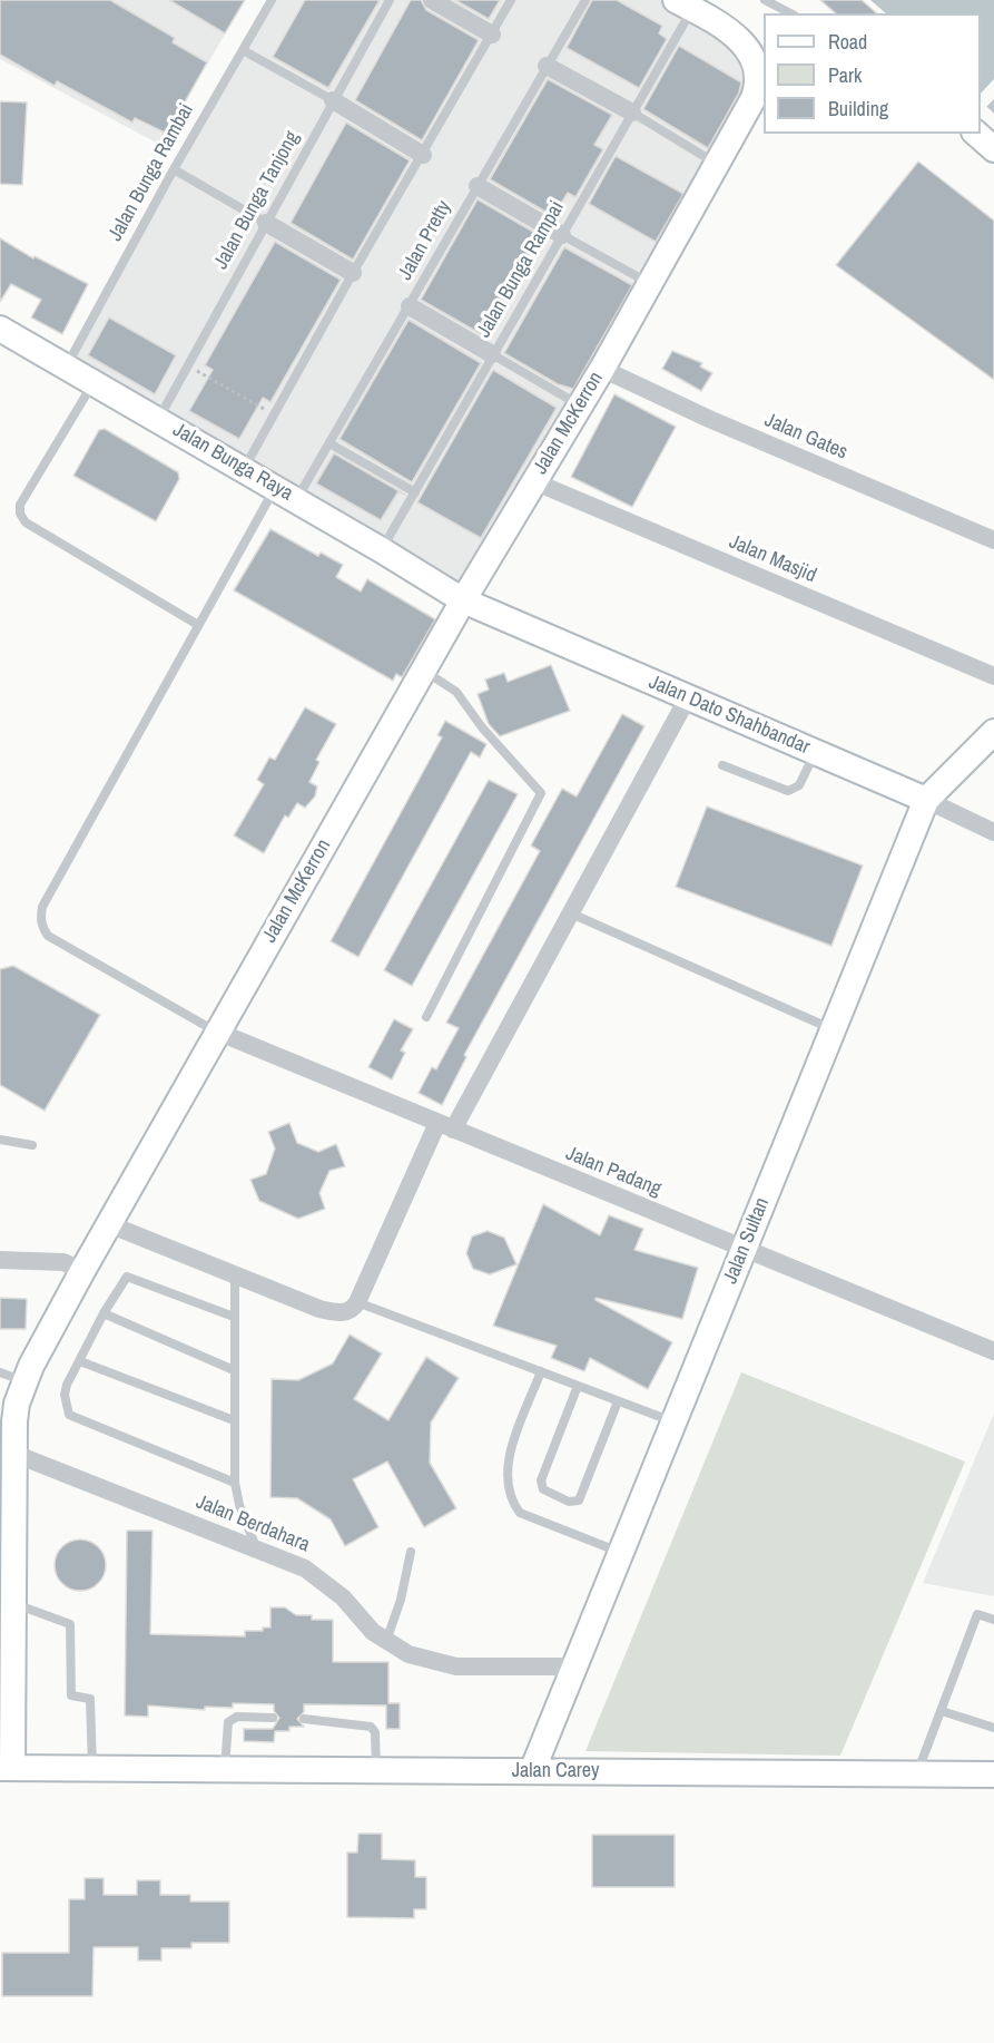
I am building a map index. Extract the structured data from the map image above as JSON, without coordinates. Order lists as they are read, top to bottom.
{
  "streets": {
    "street": [
      "Jalan McKerron",
      "Jalan Gates",
      "Jalan Bunga Raya",
      "Jalan Masjid",
      "Jalan Dato Shahbandar",
      "Jalan Padang",
      "Jalan Sultan",
      "Jalan Berdahara",
      "Jalan Carey"
    ],
    "lane": [
      "Jalan Bunga Rambai",
      "Jalan Bunga Tanjong",
      "Jalan Pretty",
      "Jalan Bunga Rampai"
    ]
  },
  "crossings": [
    ["Jalan Bunga Rambai", "Jalan Bunga Raya"],
    ["Jalan Bunga Tanjong", "Jalan Bunga Raya"],
    ["Jalan Pretty", "Jalan McKerron"],
    ["Jalan Pretty", "Jalan Bunga Raya"],
    ["Jalan Pretty", "Jalan Padang"],
    ["Jalan Bunga Rampai", "Jalan Bunga Raya"],
    ["Jalan McKerron", "Jalan Gates"],
    ["Jalan McKerron", "Jalan Bunga Raya"],
    ["Jalan McKerron", "Jalan Masjid"],
    ["Jalan McKerron", "Jalan Dato Shahbandar"],
    ["Jalan McKerron", "Jalan Padang"],
    ["Jalan McKerron", "Jalan Berdahara"],
    ["Jalan McKerron", "Jalan Carey"],
    ["Jalan Bunga Raya", "Jalan Dato Shahbandar"],
    ["Jalan Dato Shahbandar", "Jalan Sultan"],
    ["Jalan Padang", "Jalan Sultan"],
    ["Jalan Sultan", "Jalan Berdahara"],
    ["Jalan Sultan", "Jalan Carey"]
  ],
  "legend": ["Road", "Park", "Building"]
}
